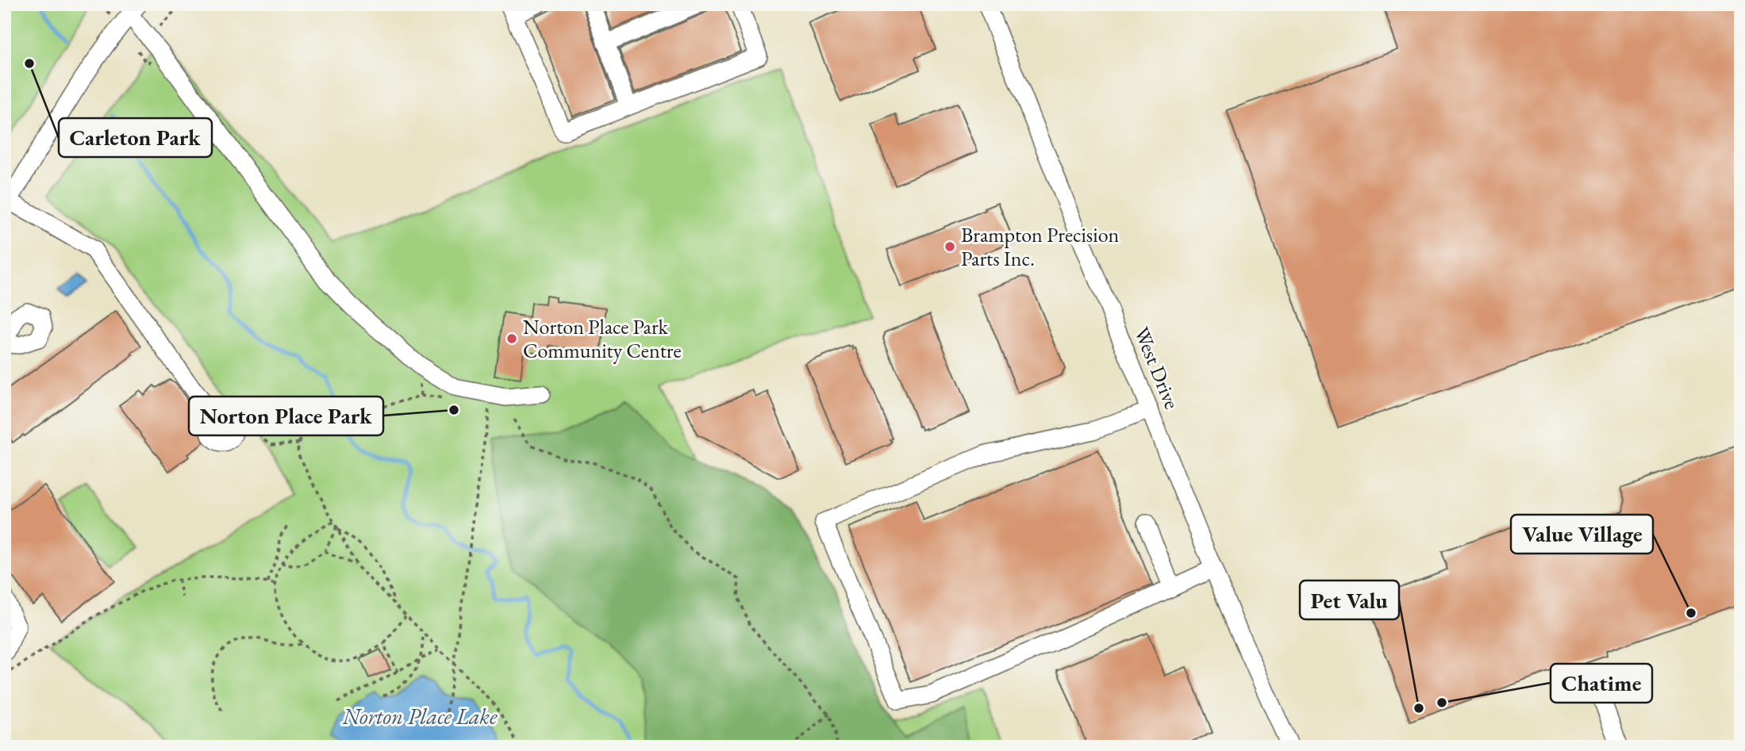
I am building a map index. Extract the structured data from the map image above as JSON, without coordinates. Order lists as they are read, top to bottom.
{
  "streets": {
    "street": ["West Drive"]
  },
  "water": ["Norton Place Lake"],
  "places": [
    "Carleton Park",
    "Brampton Precision Parts Inc.",
    "Norton Place Park Community Centre",
    "Norton Place Park",
    "Value Village",
    "Chatime",
    "Pet Valu"
  ]
}
